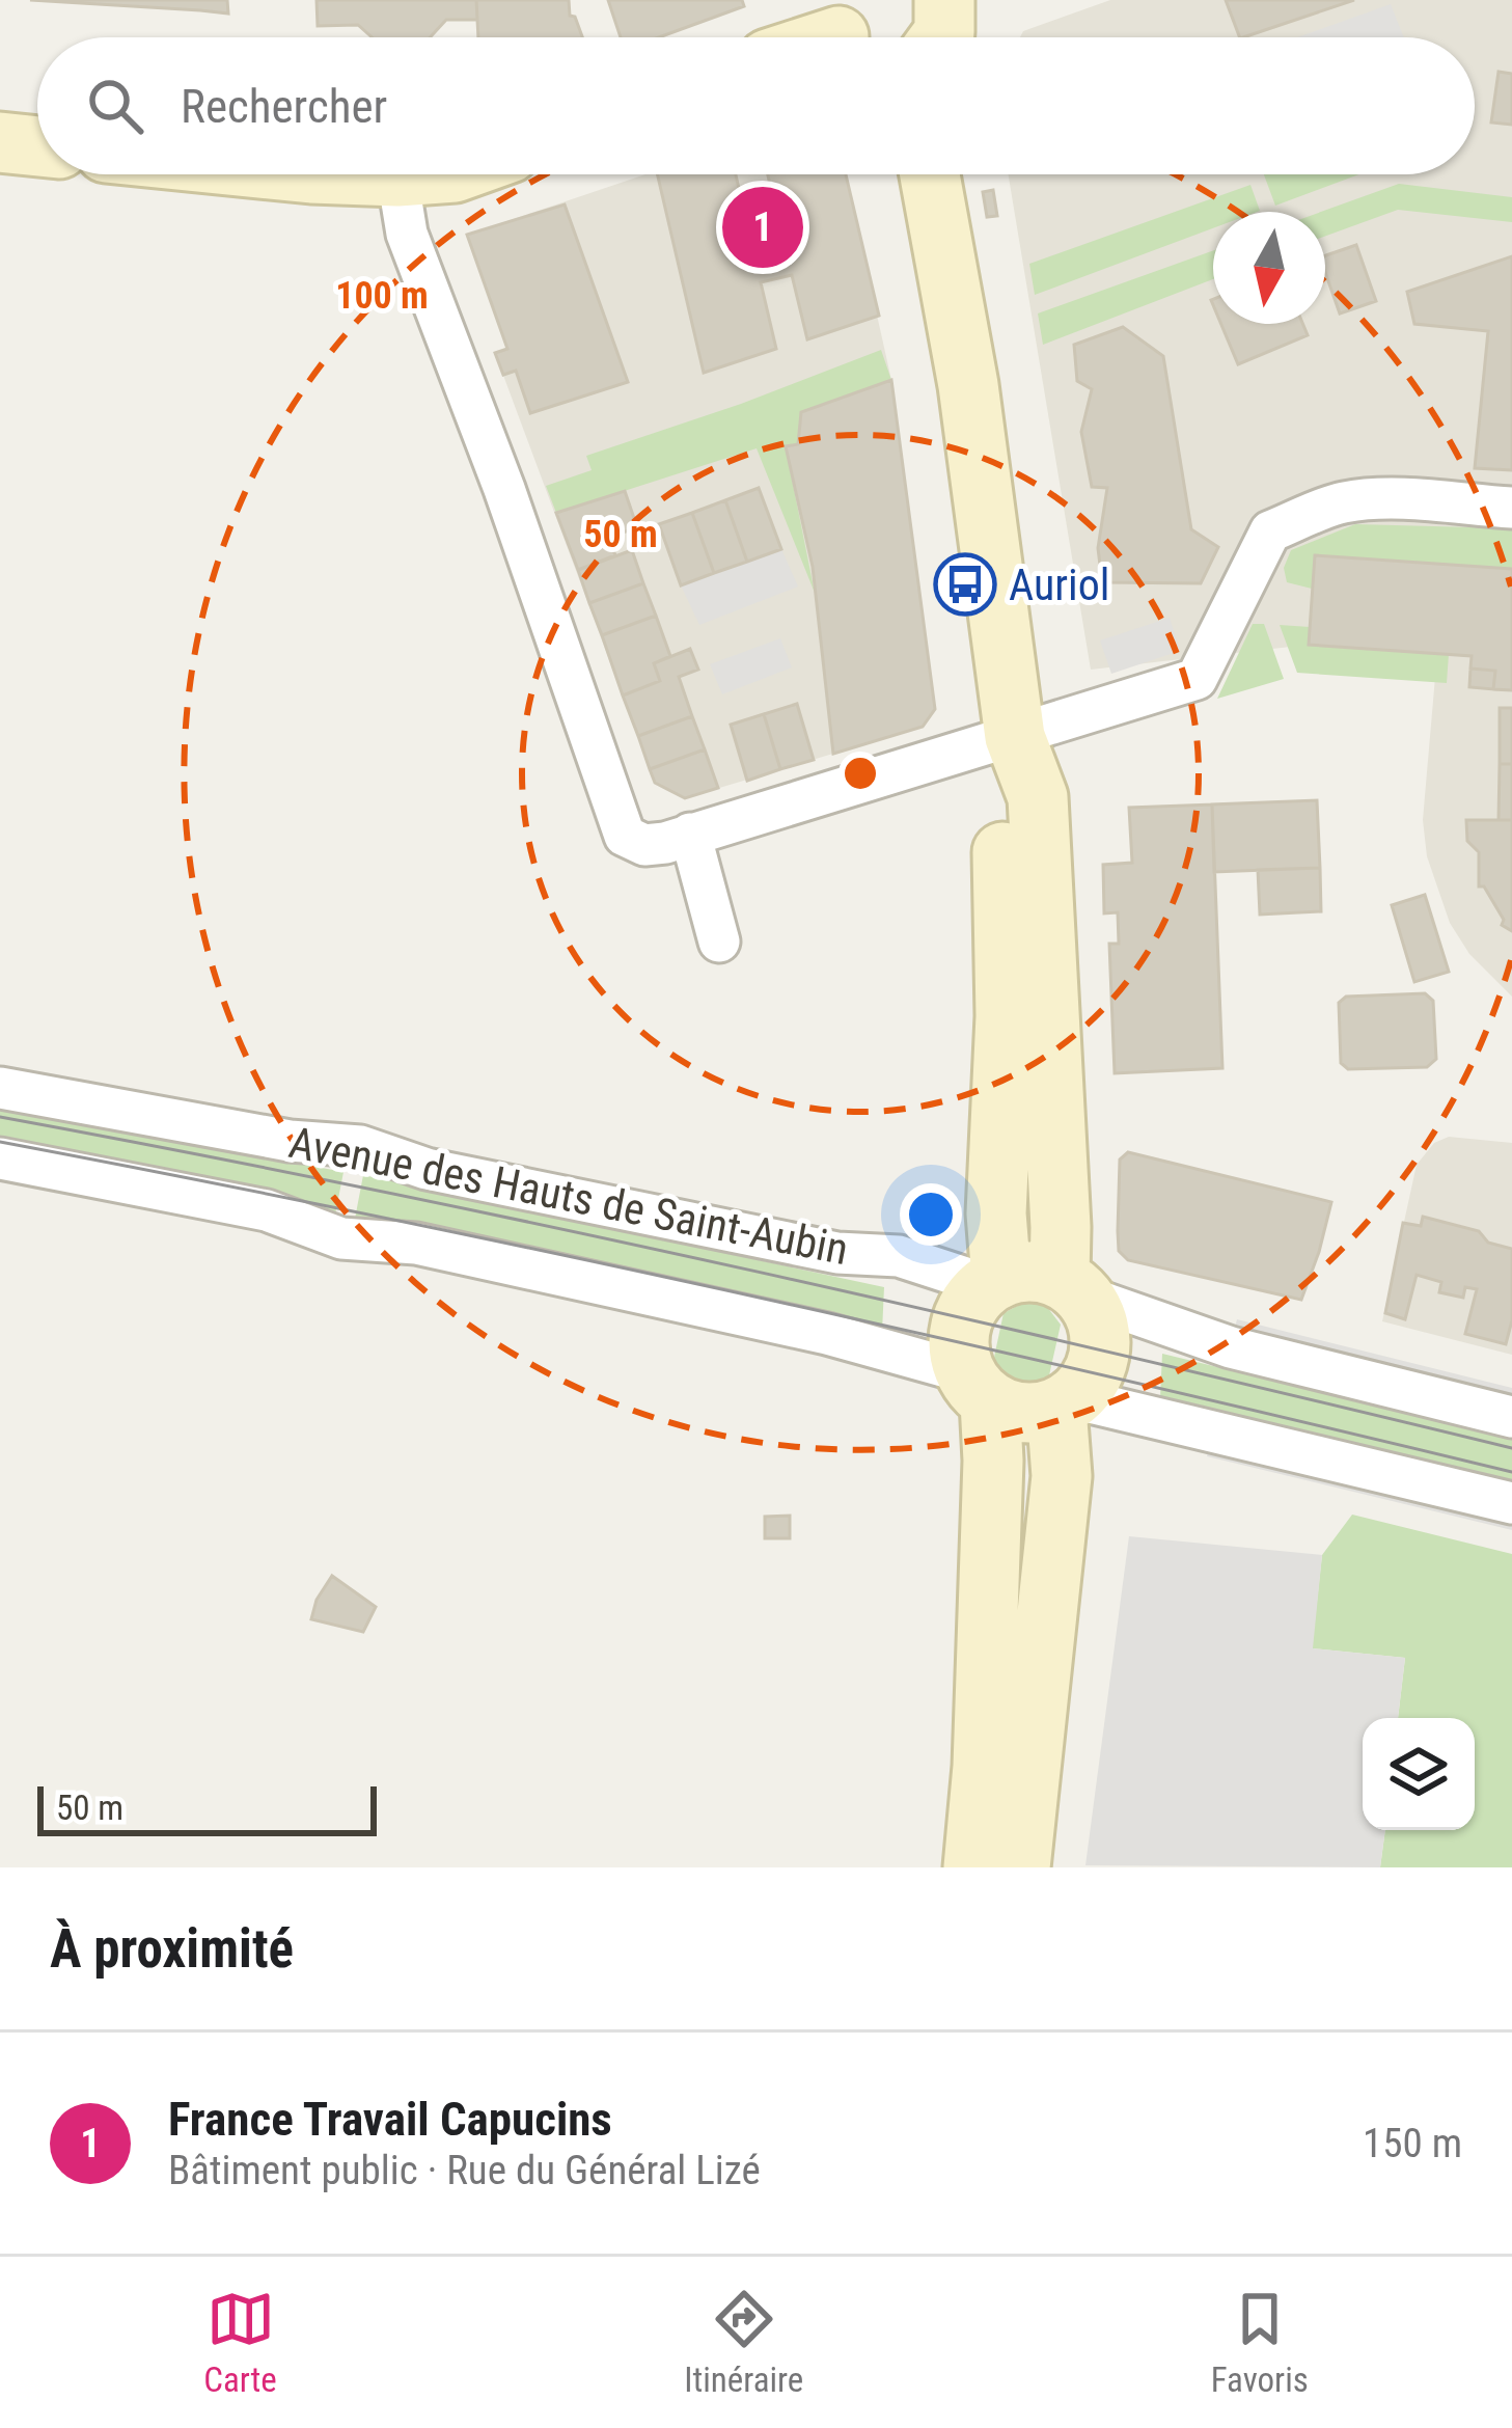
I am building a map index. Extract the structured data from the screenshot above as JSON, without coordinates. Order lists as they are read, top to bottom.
{
  "streets": {
    "street": ["Avenue des Hauts de Saint-Aubin"]
  },
  "places": {
    "bus stop": ["Auriol"]
  },
  "scale_bar": "50 m",
  "north": "bottom",
  "page": {
    "search": "Rechercher",
    "pins": "1",
    "scale": "50 m",
    "heading": "À proximité",
    "list": [
      {
        "mark": "1",
        "name": "France Travail Capucins",
        "note": "Bâtiment public · Rue du Général Lizé",
        "value": "150 m"
      }
    ],
    "nav": ["Carte", "Itinéraire", "Favoris"]
  },
  "rings": ["100 m", "50 m"]
}
